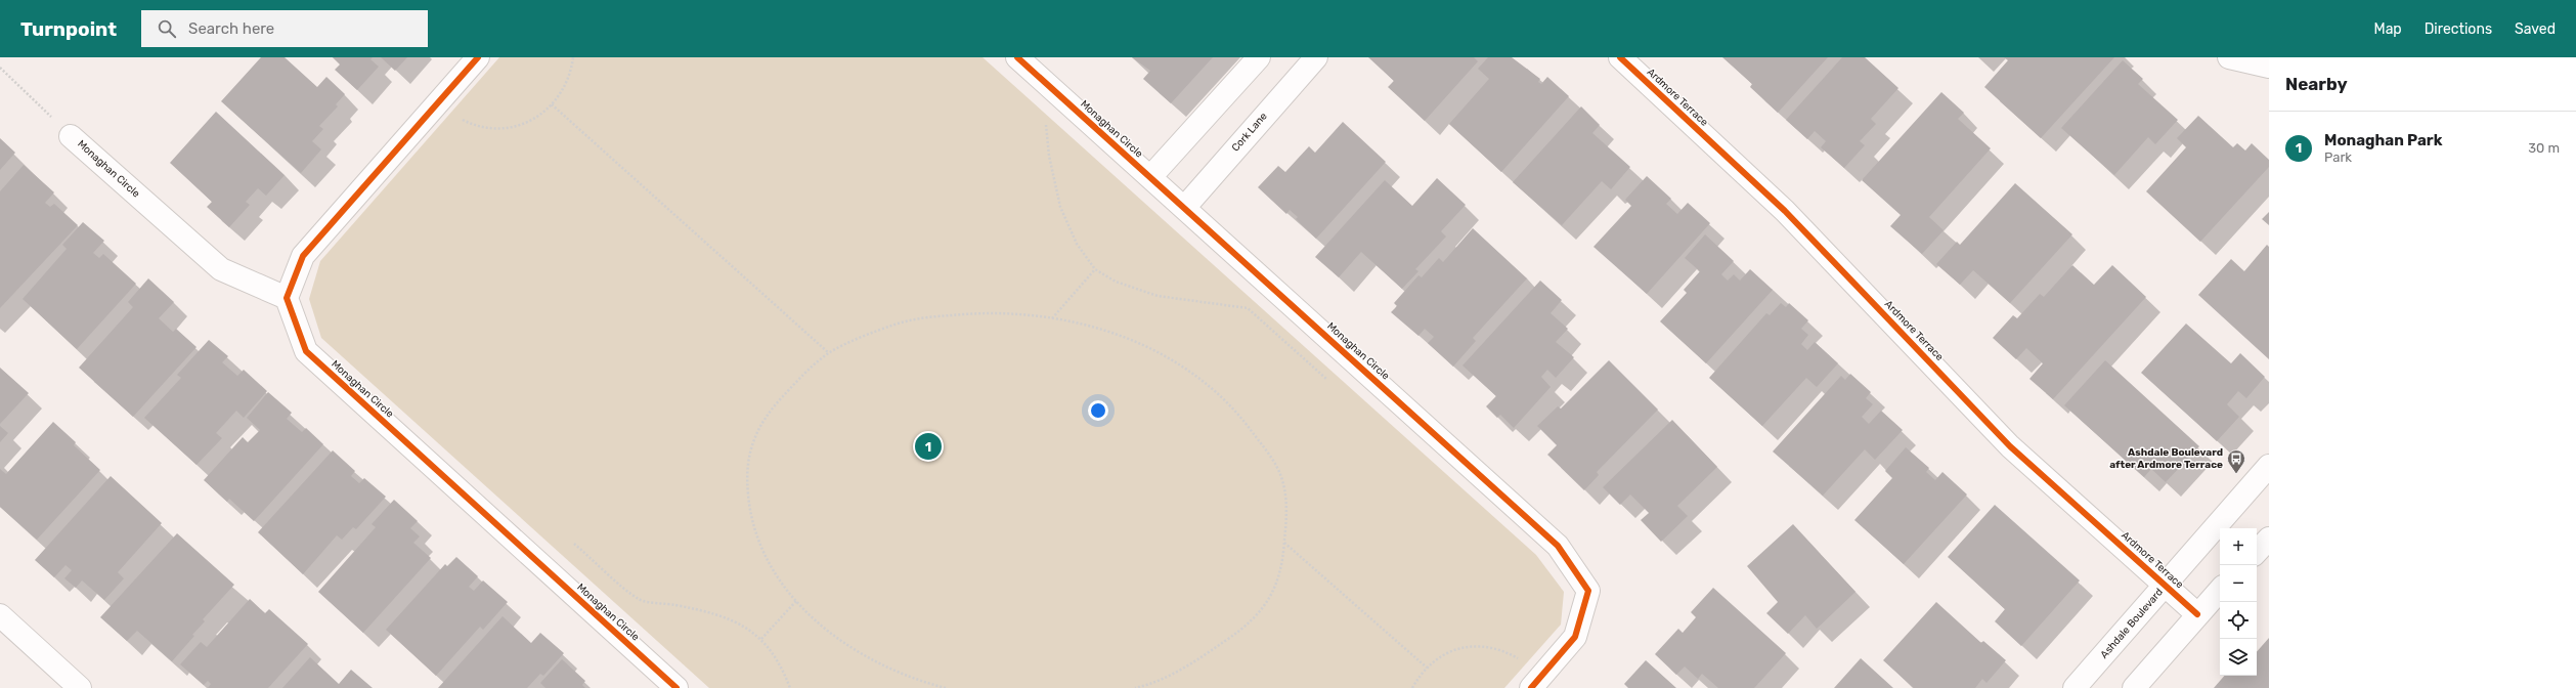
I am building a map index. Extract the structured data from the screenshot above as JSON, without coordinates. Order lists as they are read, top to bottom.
{
  "streets": {
    "street": [
      "Ardmore Terrace",
      "Monaghan Circle",
      "Cork Lane",
      "Ashdale Boulevard"
    ]
  },
  "crossings": [
    ["Ardmore Terrace", "Ashdale Boulevard"],
    ["Monaghan Circle", "Cork Lane"]
  ],
  "places": {
    "bus stop": ["Ashdale Boulevard after Ardmore Terrace"]
  },
  "page": {
    "header": "Turnpoint",
    "search": "Search here",
    "nav": ["Map", "Directions", "Saved"],
    "heading": "Nearby",
    "list": [
      {
        "mark": "1",
        "name": "Monaghan Park",
        "note": "Park",
        "value": "30 m"
      }
    ],
    "pins": "1",
    "map_buttons": ["+", "−"]
  }
}
